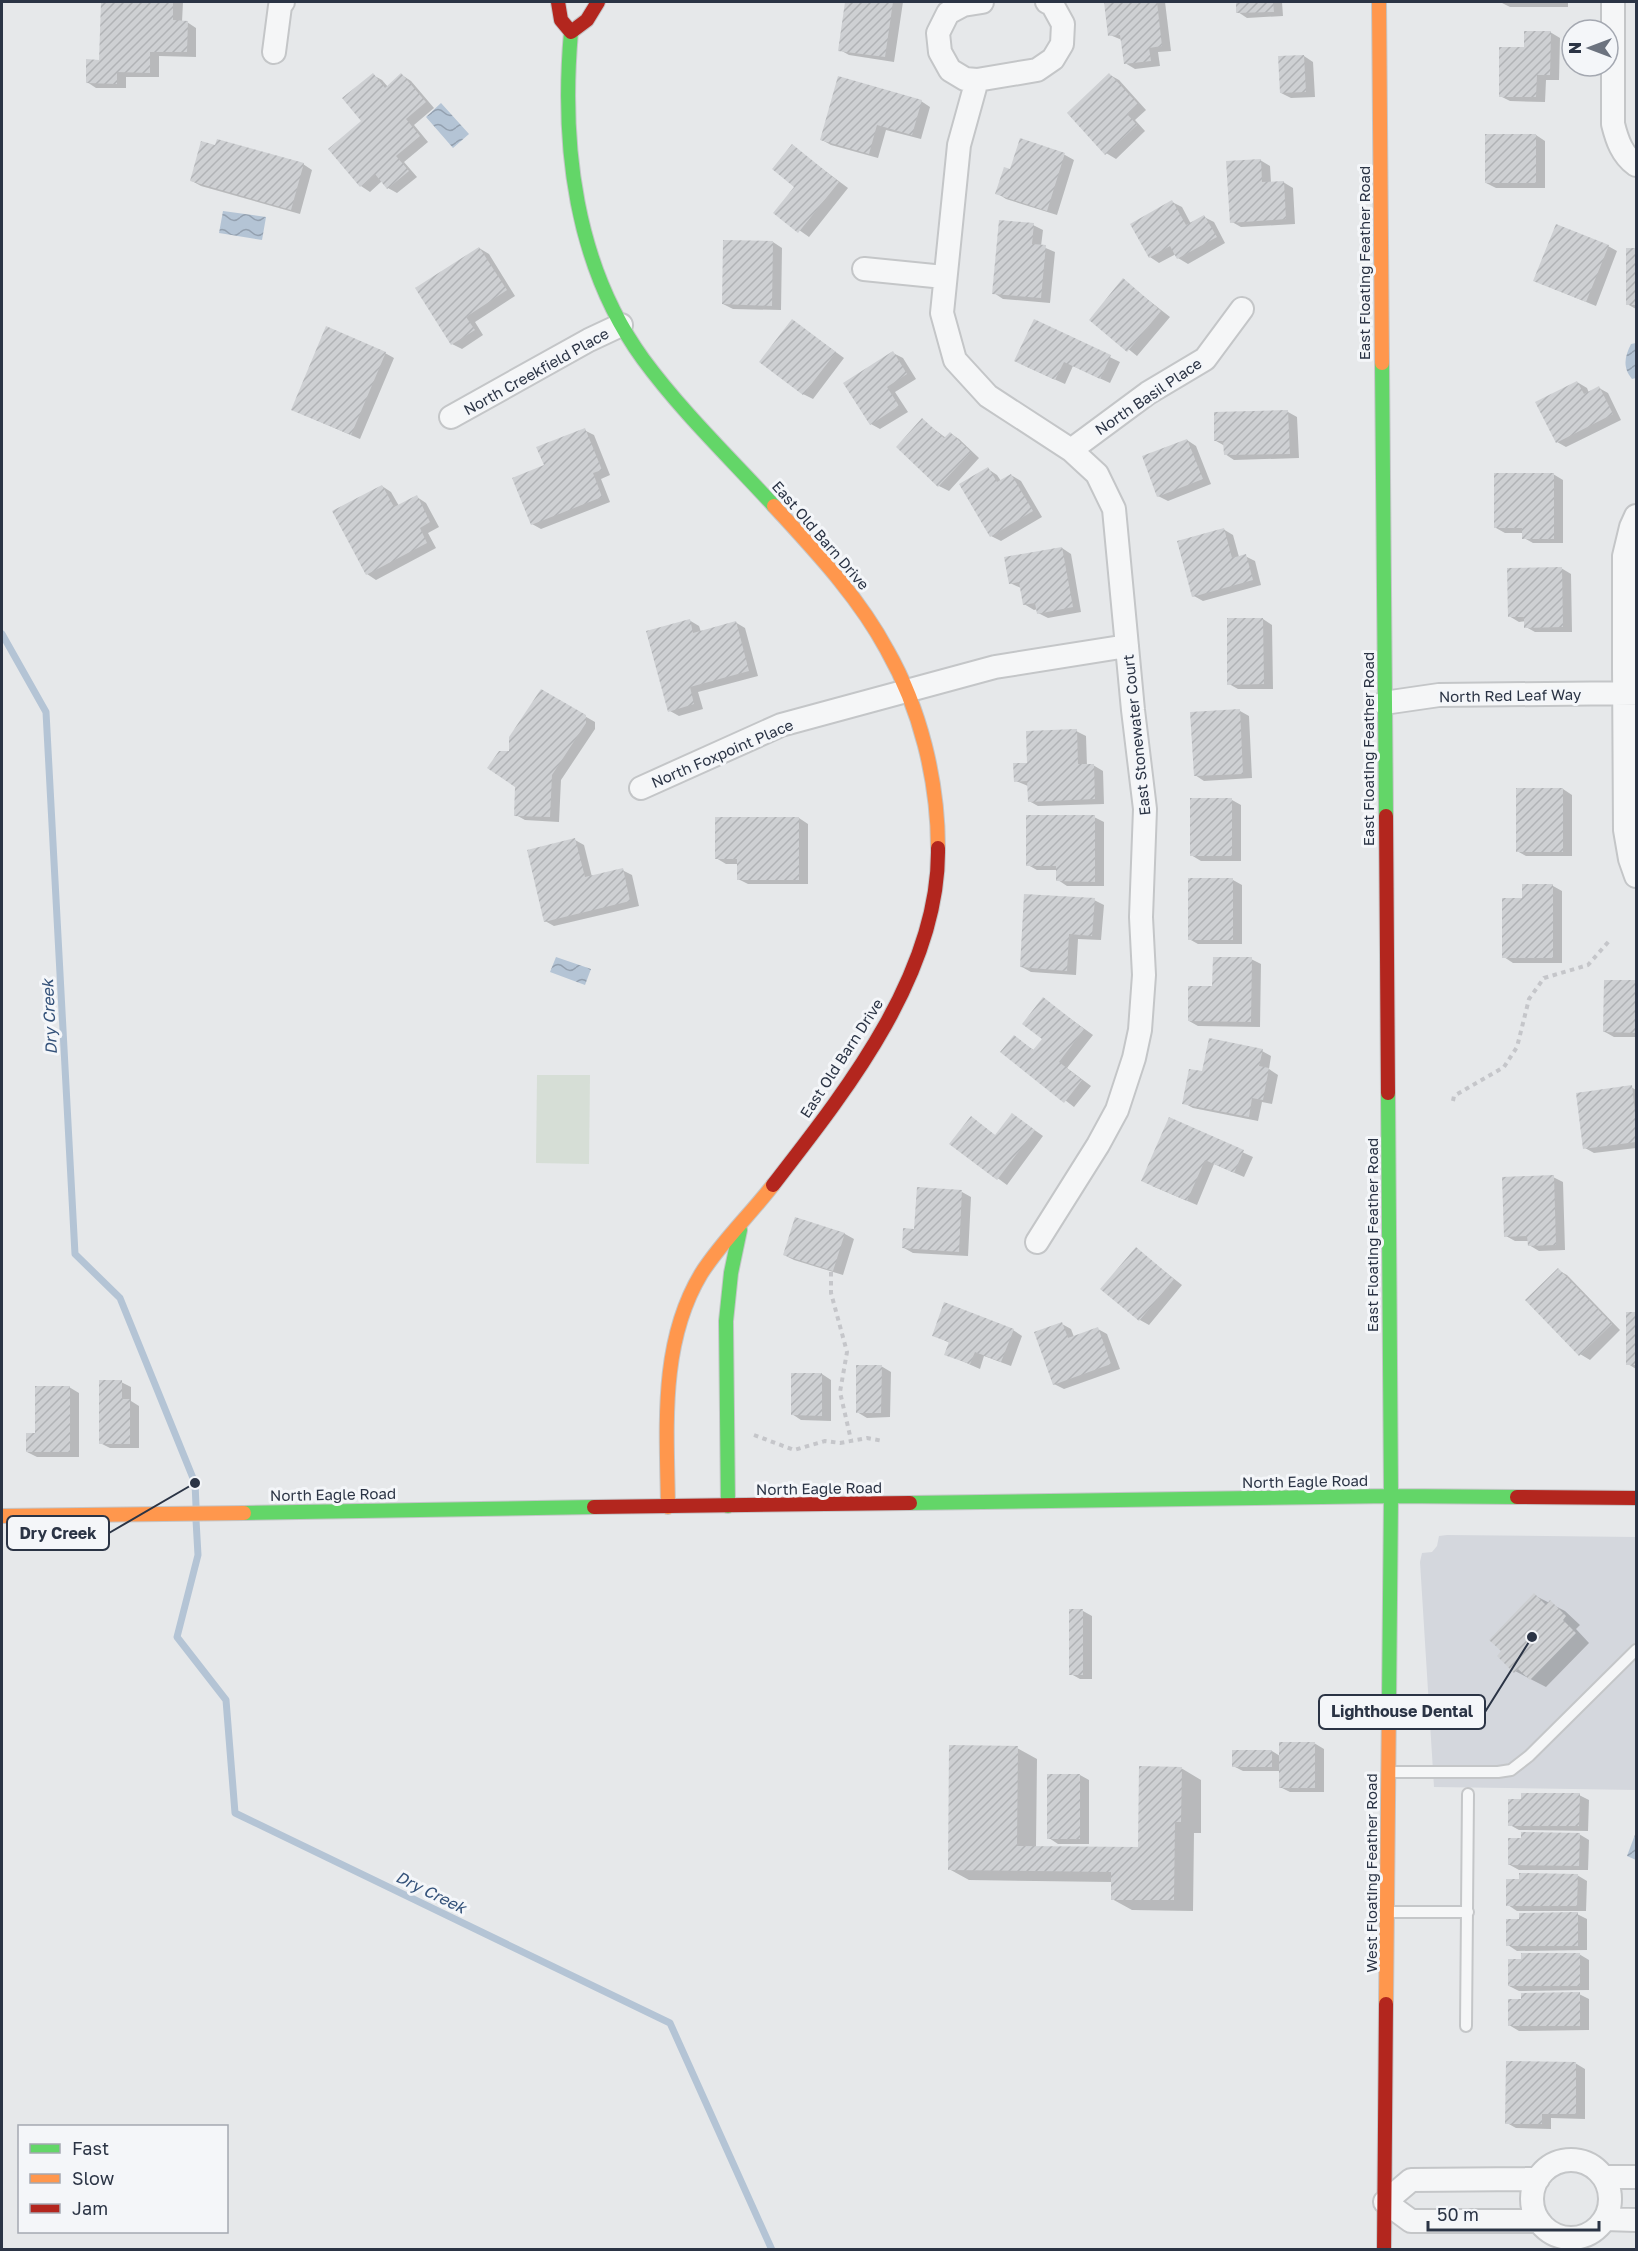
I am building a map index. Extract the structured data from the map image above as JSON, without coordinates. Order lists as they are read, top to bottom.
{
  "streets": {
    "main road": [
      "East Floating Feather Road",
      "East Old Barn Drive",
      "North Eagle Road",
      "West Floating Feather Road"
    ],
    "street": [
      "North Creekfield Place",
      "North Basil Place",
      "North Red Leaf Way",
      "East Stonewater Court",
      "North Foxpoint Place"
    ]
  },
  "crossings": [
    ["East Floating Feather Road", "North Red Leaf Way"],
    ["East Floating Feather Road", "North Eagle Road"],
    ["East Floating Feather Road", "West Floating Feather Road"],
    ["North Creekfield Place", "East Old Barn Drive"],
    ["North Basil Place", "East Stonewater Court"],
    ["East Old Barn Drive", "North Foxpoint Place"],
    ["East Old Barn Drive", "North Eagle Road"],
    ["East Stonewater Court", "North Foxpoint Place"],
    ["North Eagle Road", "West Floating Feather Road"]
  ],
  "water": ["Dry Creek"],
  "places": ["Dry Creek", "Lighthouse Dental"],
  "legend": ["Fast", "Slow", "Jam"],
  "scale_bar": "50 m",
  "north": "left"
}
